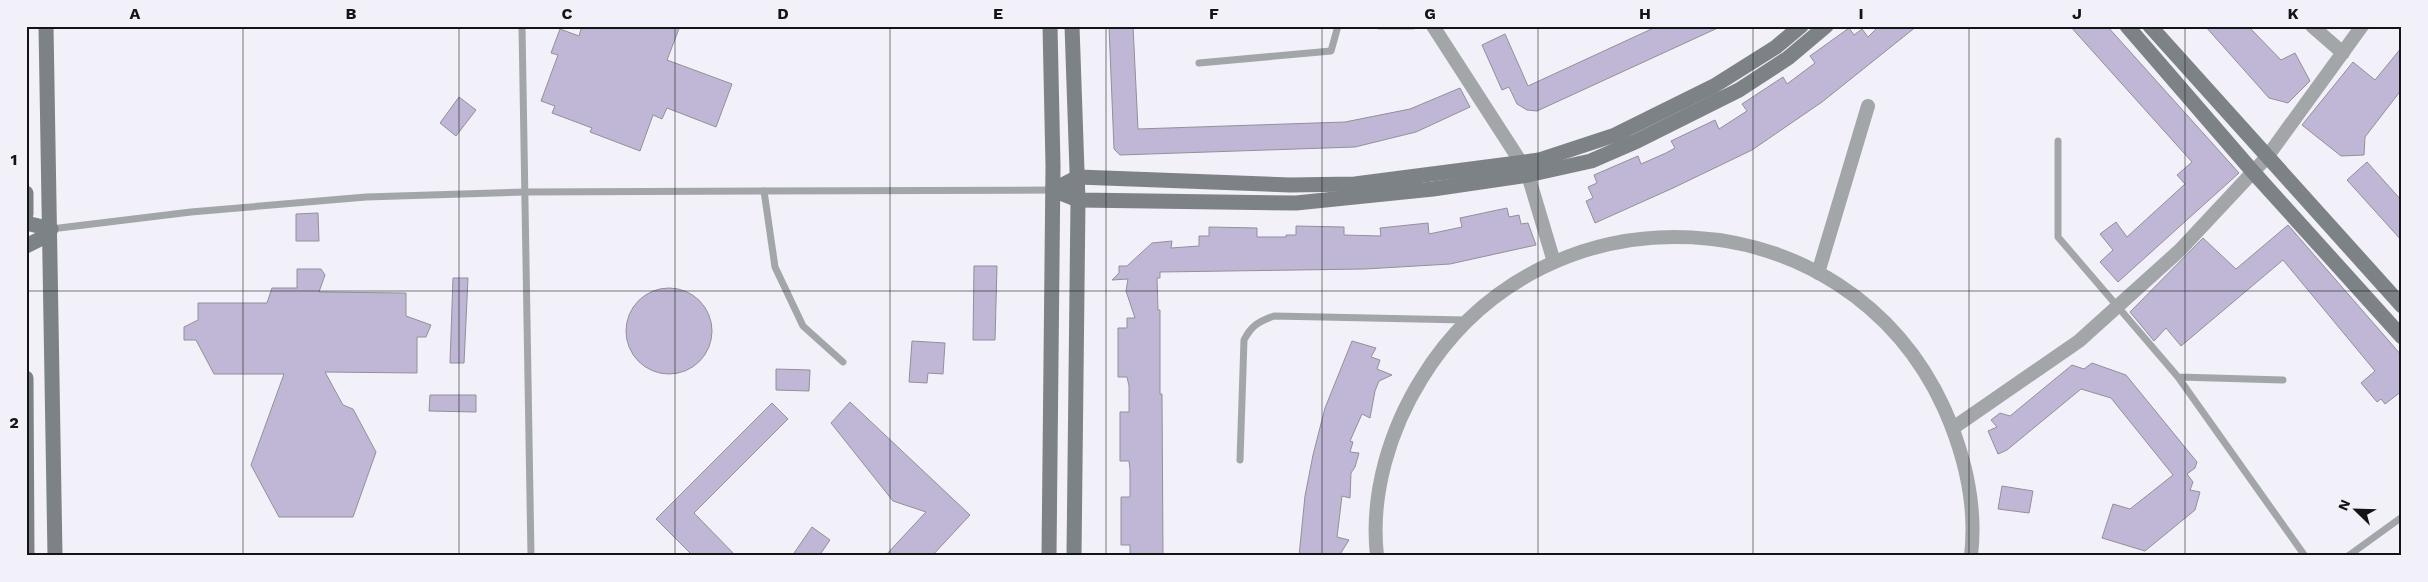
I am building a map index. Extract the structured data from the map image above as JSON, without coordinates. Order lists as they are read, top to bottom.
{
  "north": "top left",
  "grid": {
    "columns": [
      "A",
      "B",
      "C",
      "D",
      "E",
      "F",
      "G",
      "H",
      "I",
      "J",
      "K"
    ],
    "rows": ["1", "2"]
  }
}
